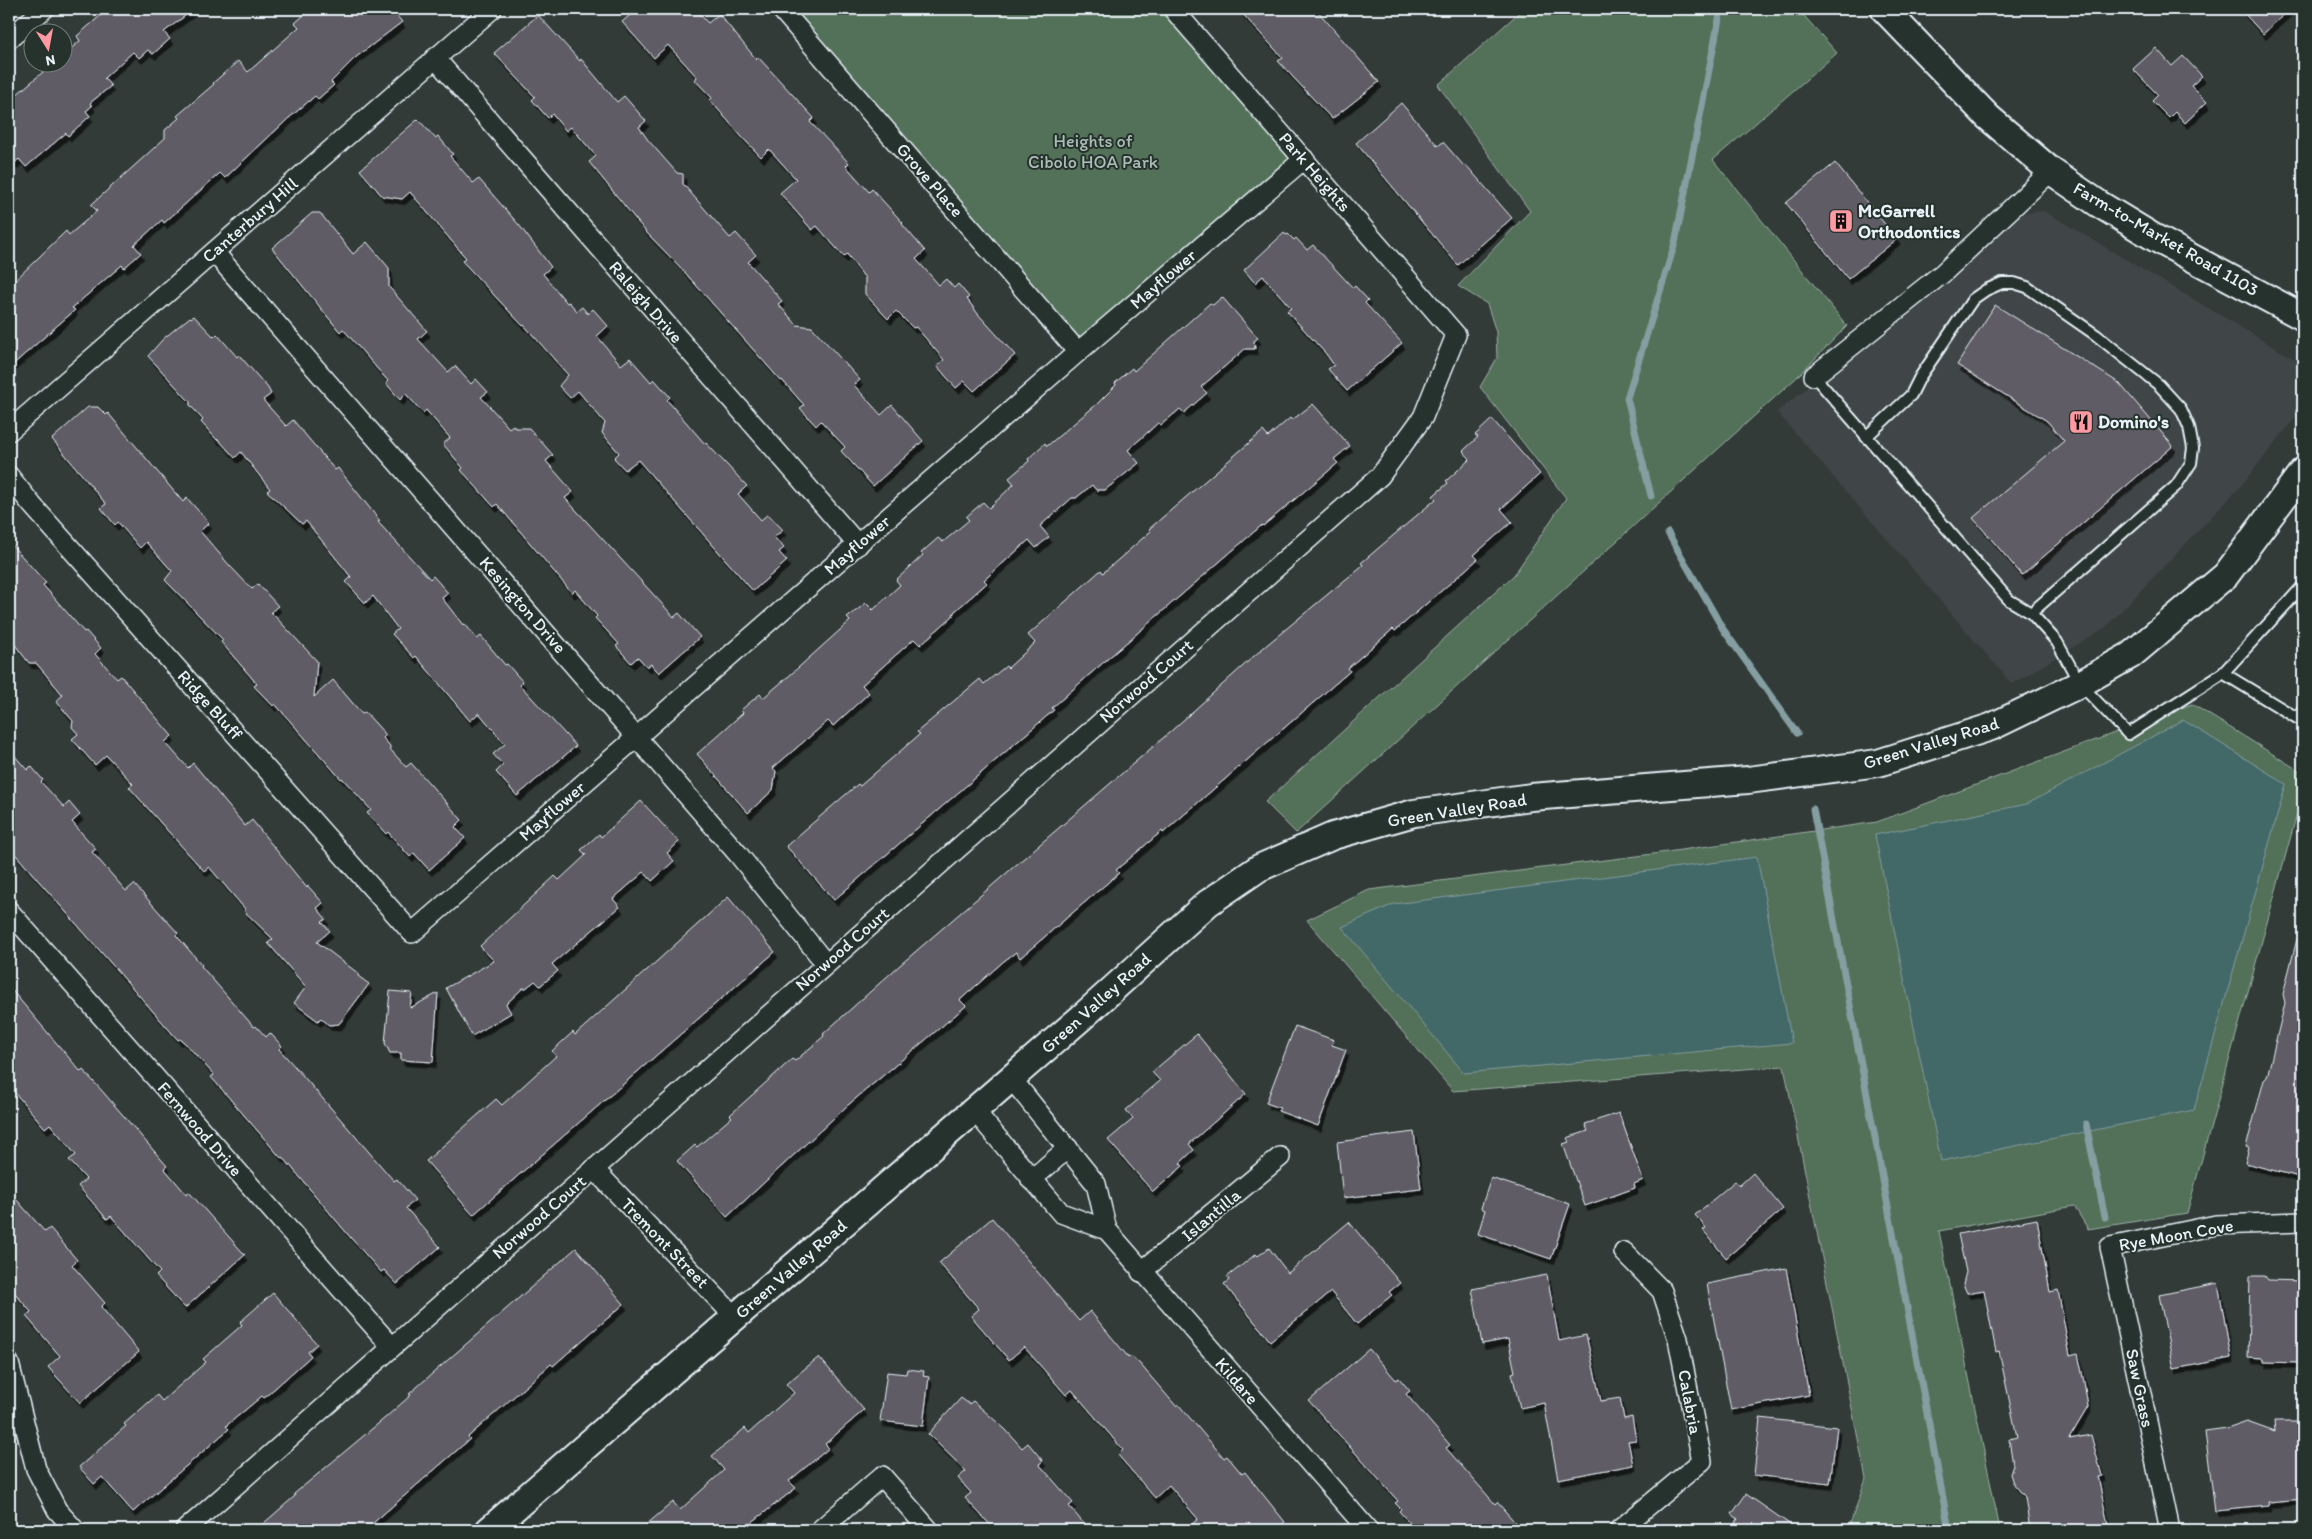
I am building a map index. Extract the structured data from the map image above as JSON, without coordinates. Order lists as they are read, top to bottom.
{
  "streets": {
    "street": [
      "Park Heights",
      "Grove Place",
      "Canterbury Hill",
      "Farm-to-Market Road 1103",
      "Mayflower",
      "Raleigh Drive",
      "Kesington Drive",
      "Norwood Court",
      "Ridge Bluff",
      "Green Valley Road",
      "Fernwood Drive",
      "Islantilla",
      "Rye Moon Cove",
      "Tremont Street",
      "Kildare",
      "Saw Grass",
      "Calabria"
    ]
  },
  "crossings": [
    ["Park Heights", "Mayflower"],
    ["Park Heights", "Norwood Court"],
    ["Grove Place", "Mayflower"],
    ["Canterbury Hill", "Raleigh Drive"],
    ["Canterbury Hill", "Kesington Drive"],
    ["Mayflower", "Raleigh Drive"],
    ["Mayflower", "Kesington Drive"],
    ["Mayflower", "Ridge Bluff"],
    ["Kesington Drive", "Norwood Court"],
    ["Norwood Court", "Fernwood Drive"],
    ["Norwood Court", "Tremont Street"],
    ["Green Valley Road", "Tremont Street"],
    ["Green Valley Road", "Kildare"],
    ["Islantilla", "Kildare"],
    ["Rye Moon Cove", "Saw Grass"]
  ],
  "parks": ["Heights of Cibolo HOA Park"],
  "places": {
    "building": ["McGarrell Orthodontics"],
    "restaurant": ["Domino's"]
  },
  "north": "bottom"
}
